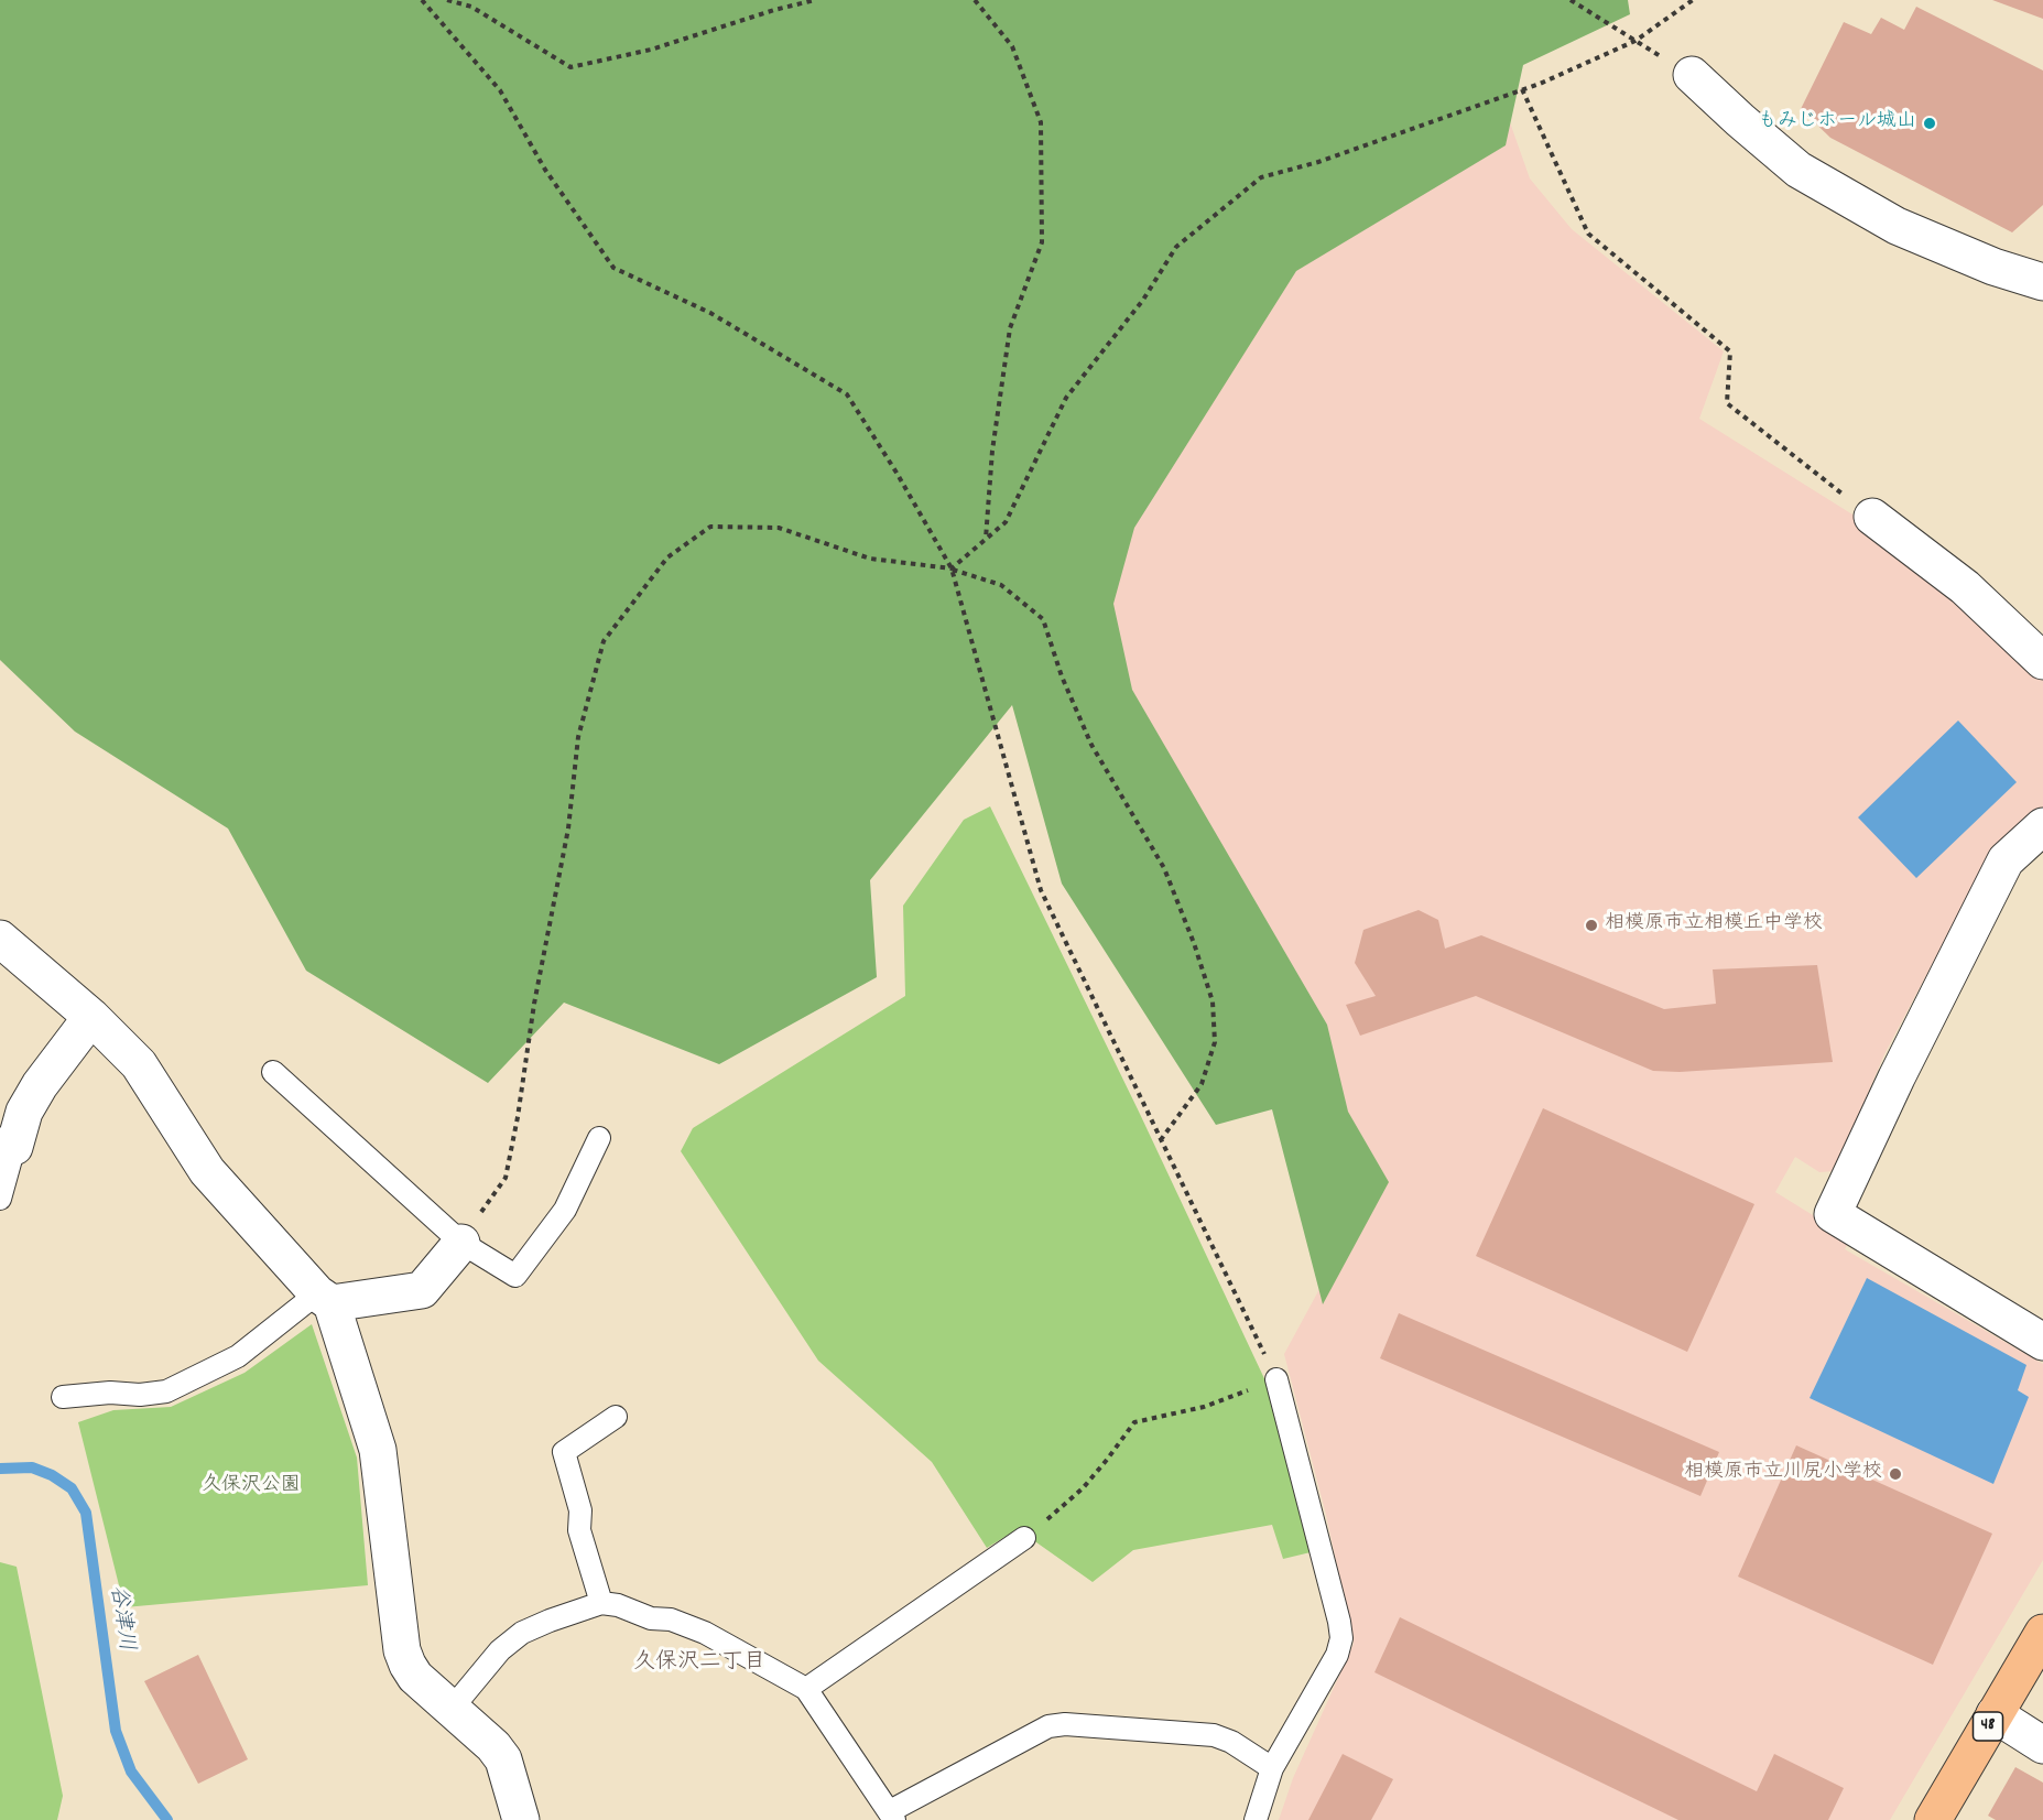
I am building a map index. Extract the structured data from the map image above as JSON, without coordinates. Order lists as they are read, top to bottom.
{
  "streets": {
    "main road": ["48"]
  },
  "districts": ["久保沢二丁目"],
  "water": ["谷津川"],
  "parks": ["久保沢公園"],
  "places": ["もみじホール城山", "相模原市立相模丘中学校", "相模原市立川尻小学校"]
}
